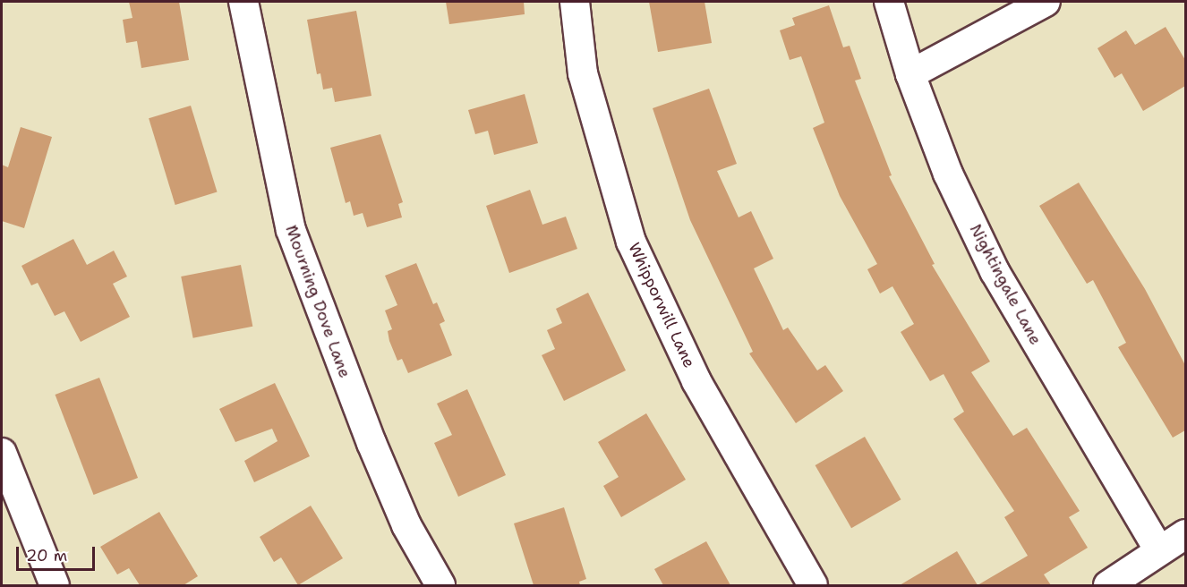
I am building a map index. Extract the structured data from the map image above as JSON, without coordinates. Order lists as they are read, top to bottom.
{
  "streets": {
    "street": ["Nightingale Lane", "Mourning Dove Lane", "Whipporwill Lane"]
  },
  "scale_bar": "20 m"
}
